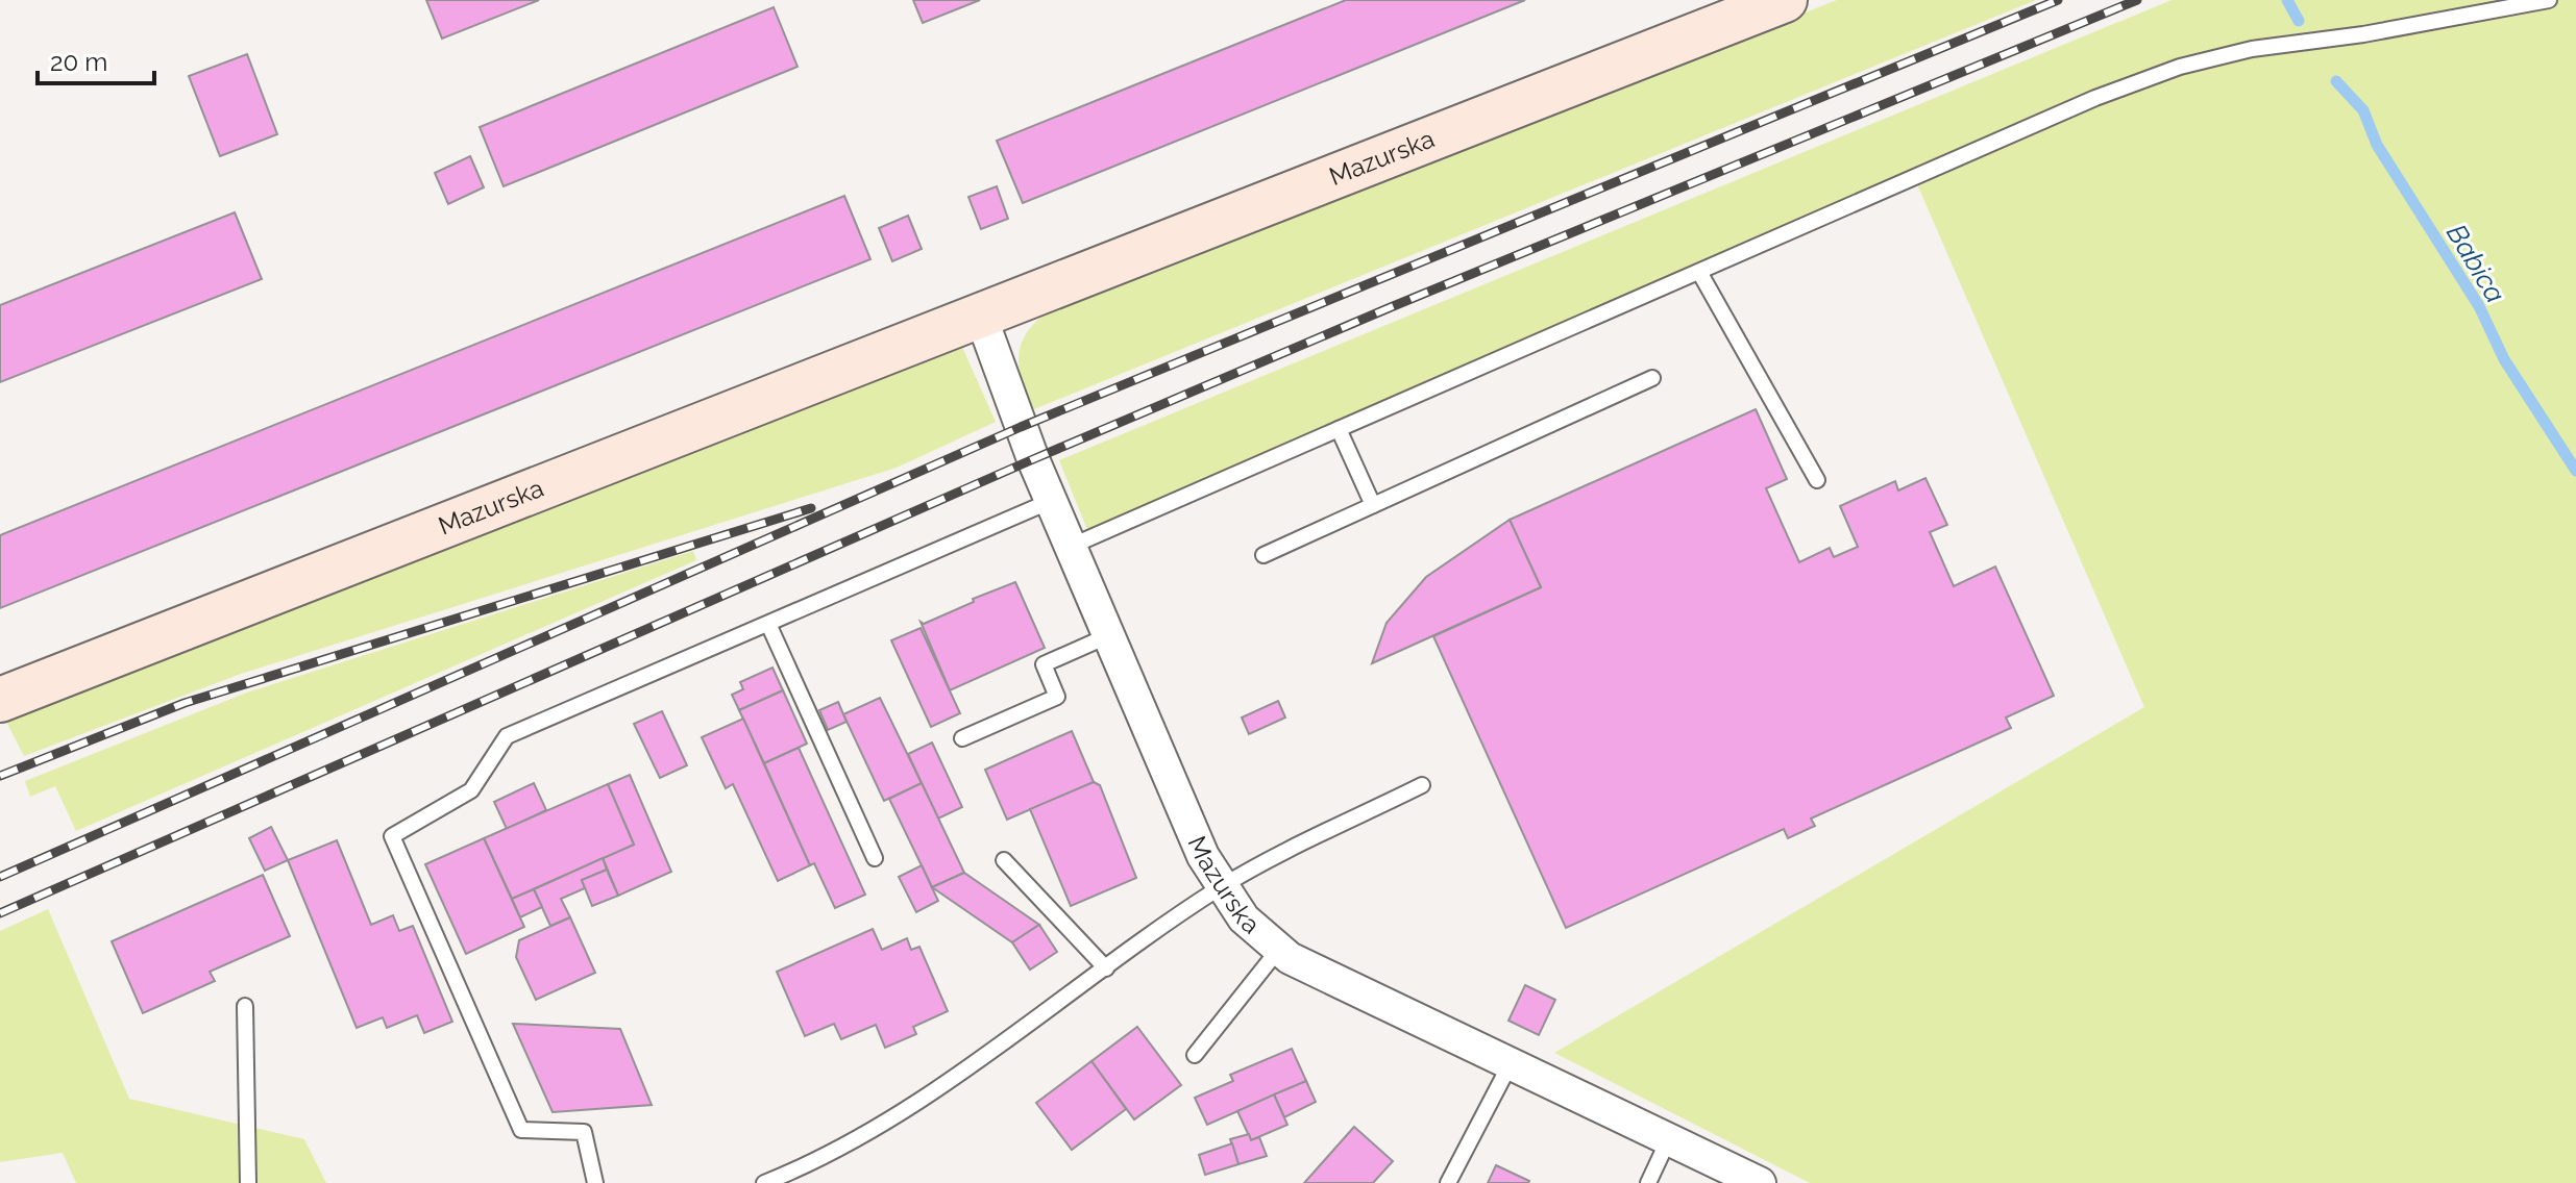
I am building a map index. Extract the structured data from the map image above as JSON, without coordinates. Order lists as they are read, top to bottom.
{
  "streets": {
    "main road": ["Mazurska"]
  },
  "water": ["Babica"],
  "scale_bar": "20 m"
}
